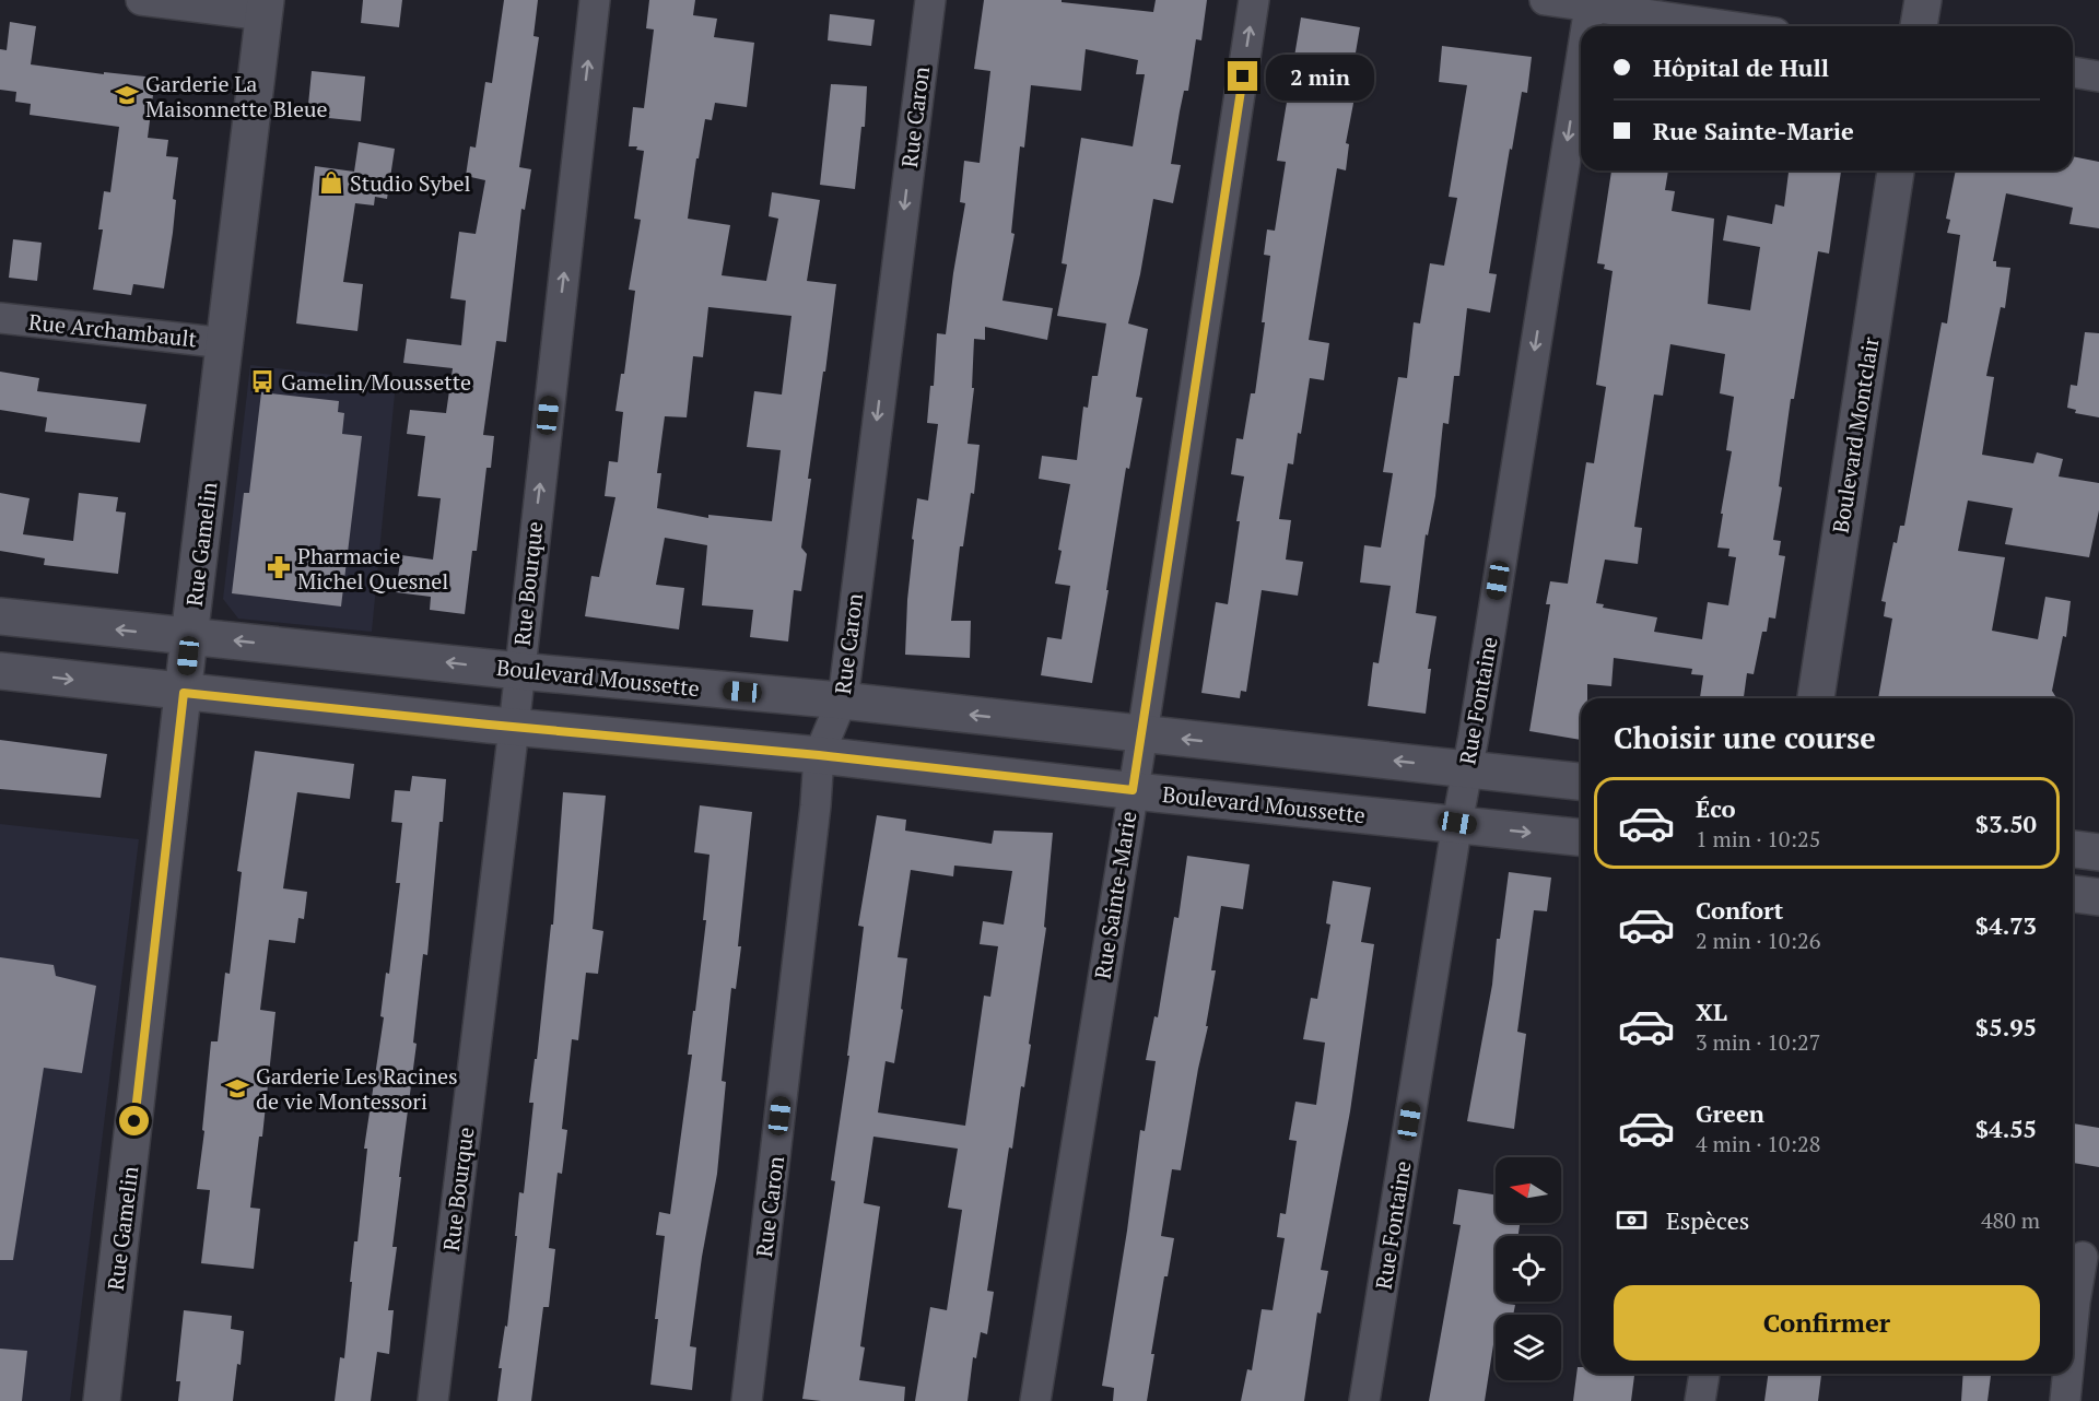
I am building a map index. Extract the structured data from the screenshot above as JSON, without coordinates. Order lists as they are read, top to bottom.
{
  "streets": {
    "street": [
      "Rue Caron",
      "Rue Archambault",
      "Boulevard Montclair",
      "Rue Gamelin",
      "Rue Bourque",
      "Boulevard Moussette",
      "Rue Fontaine",
      "Rue Sainte-Marie"
    ]
  },
  "crossings": [
    ["Rue Caron", "Boulevard Moussette"],
    ["Rue Archambault", "Rue Gamelin"],
    ["Rue Gamelin", "Boulevard Moussette"],
    ["Rue Bourque", "Boulevard Moussette"],
    ["Boulevard Moussette", "Rue Fontaine"],
    ["Boulevard Moussette", "Rue Sainte-Marie"]
  ],
  "one_way": [
    "Rue Caron",
    "Rue Bourque",
    "Rue Fontaine",
    "Rue Sainte-Marie"
  ],
  "places": {
    "school or university": ["Garderie La Maisonnette Bleue", "Garderie Les Racines de vie Montessori"],
    "shop": ["Studio Sybel"],
    "bus stop": ["Gamelin/Moussette"],
    "pharmacy": ["Pharmacie Michel Quesnel"]
  },
  "north": "left",
  "page": {
    "banner": ["Hôpital de Hull", "Rue Sainte-Marie"],
    "bubble": "2 min",
    "heading": "Choisir une course",
    "list": [
      {
        "name": "Éco",
        "note": "1 min · 10:25",
        "value": "$3.50"
      },
      {
        "name": "Confort",
        "note": "2 min · 10:26",
        "value": "$4.73"
      },
      {
        "name": "XL",
        "note": "3 min · 10:27",
        "value": "$5.95"
      },
      {
        "name": "Green",
        "note": "4 min · 10:28",
        "value": "$4.55"
      }
    ],
    "pay": ["Espèces", "480 m"],
    "buttons": "Confirmer"
  }
}
